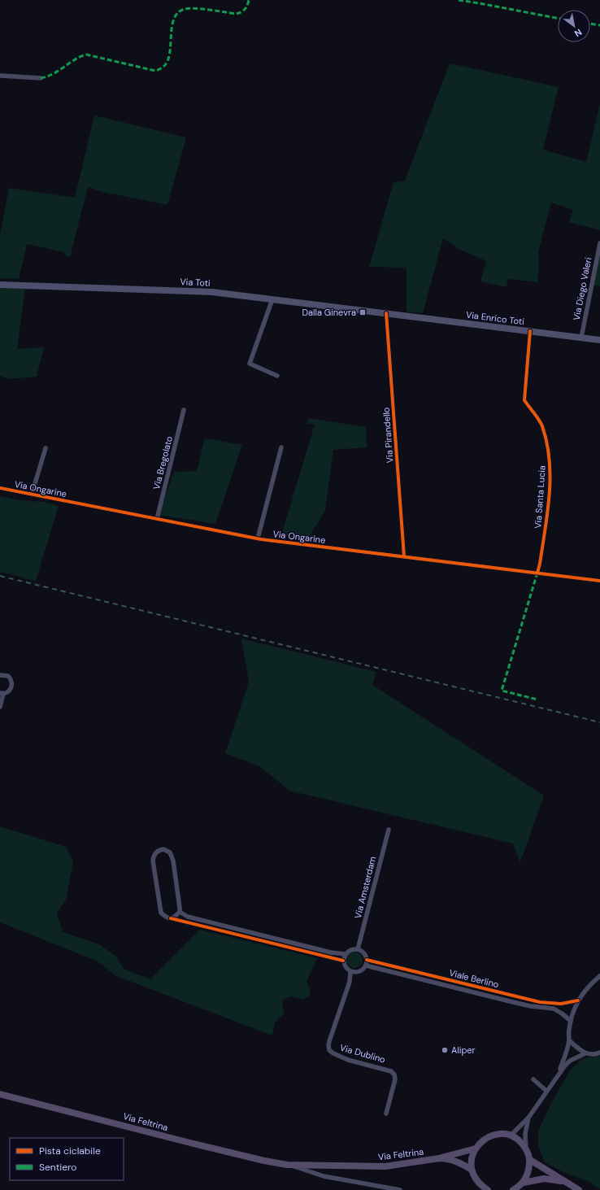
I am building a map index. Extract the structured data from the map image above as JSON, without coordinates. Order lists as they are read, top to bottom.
{
  "streets": {
    "main road": ["Via Toti", "Via Enrico Toti", "Via Feltrina"],
    "street": [
      "Via Diego Valeri",
      "Via Pirandello",
      "Via Bregolato",
      "Via Ongarine",
      "Via Santa Lucia",
      "Via Amsterdam",
      "Viale Berlino",
      "Via Dublino"
    ]
  },
  "crossings": [
    ["Via Toti", "Via Enrico Toti"],
    ["Via Toti", "Via Pirandello"],
    ["Via Diego Valeri", "Via Enrico Toti"],
    ["Via Enrico Toti", "Via Pirandello"],
    ["Via Enrico Toti", "Via Santa Lucia"],
    ["Via Pirandello", "Via Ongarine"],
    ["Via Bregolato", "Via Ongarine"],
    ["Via Ongarine", "Via Santa Lucia"],
    ["Via Amsterdam", "Viale Berlino"],
    ["Via Amsterdam", "Via Dublino"],
    ["Viale Berlino", "Via Dublino"]
  ],
  "places": {
    "transit": ["Dalla Ginevra"],
    "other": ["Aliper"]
  },
  "legend": ["Pista ciclabile", "Sentiero"],
  "north": "bottom right"
}
